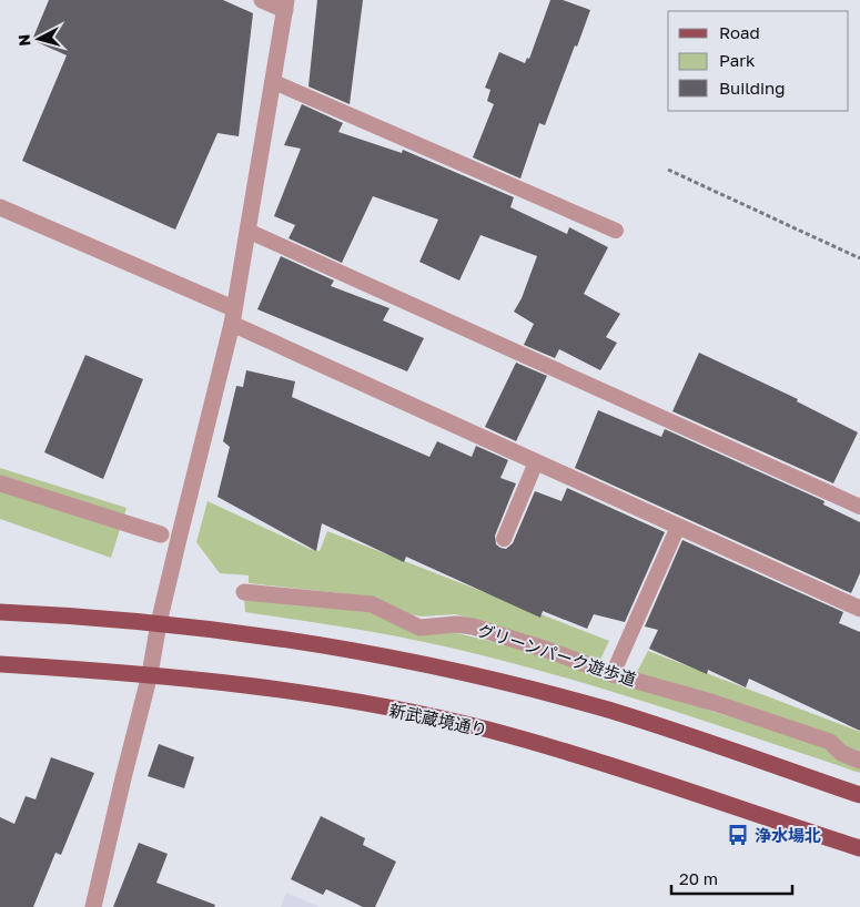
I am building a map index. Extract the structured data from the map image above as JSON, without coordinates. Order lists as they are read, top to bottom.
{
  "streets": {
    "main road": ["新武蔵境通り"],
    "street": ["グリーンパーク遊歩道"]
  },
  "places": {
    "bus stop": ["浄水場北"]
  },
  "legend": ["Road", "Park", "Building"],
  "scale_bar": "20 m",
  "north": "left"
}
